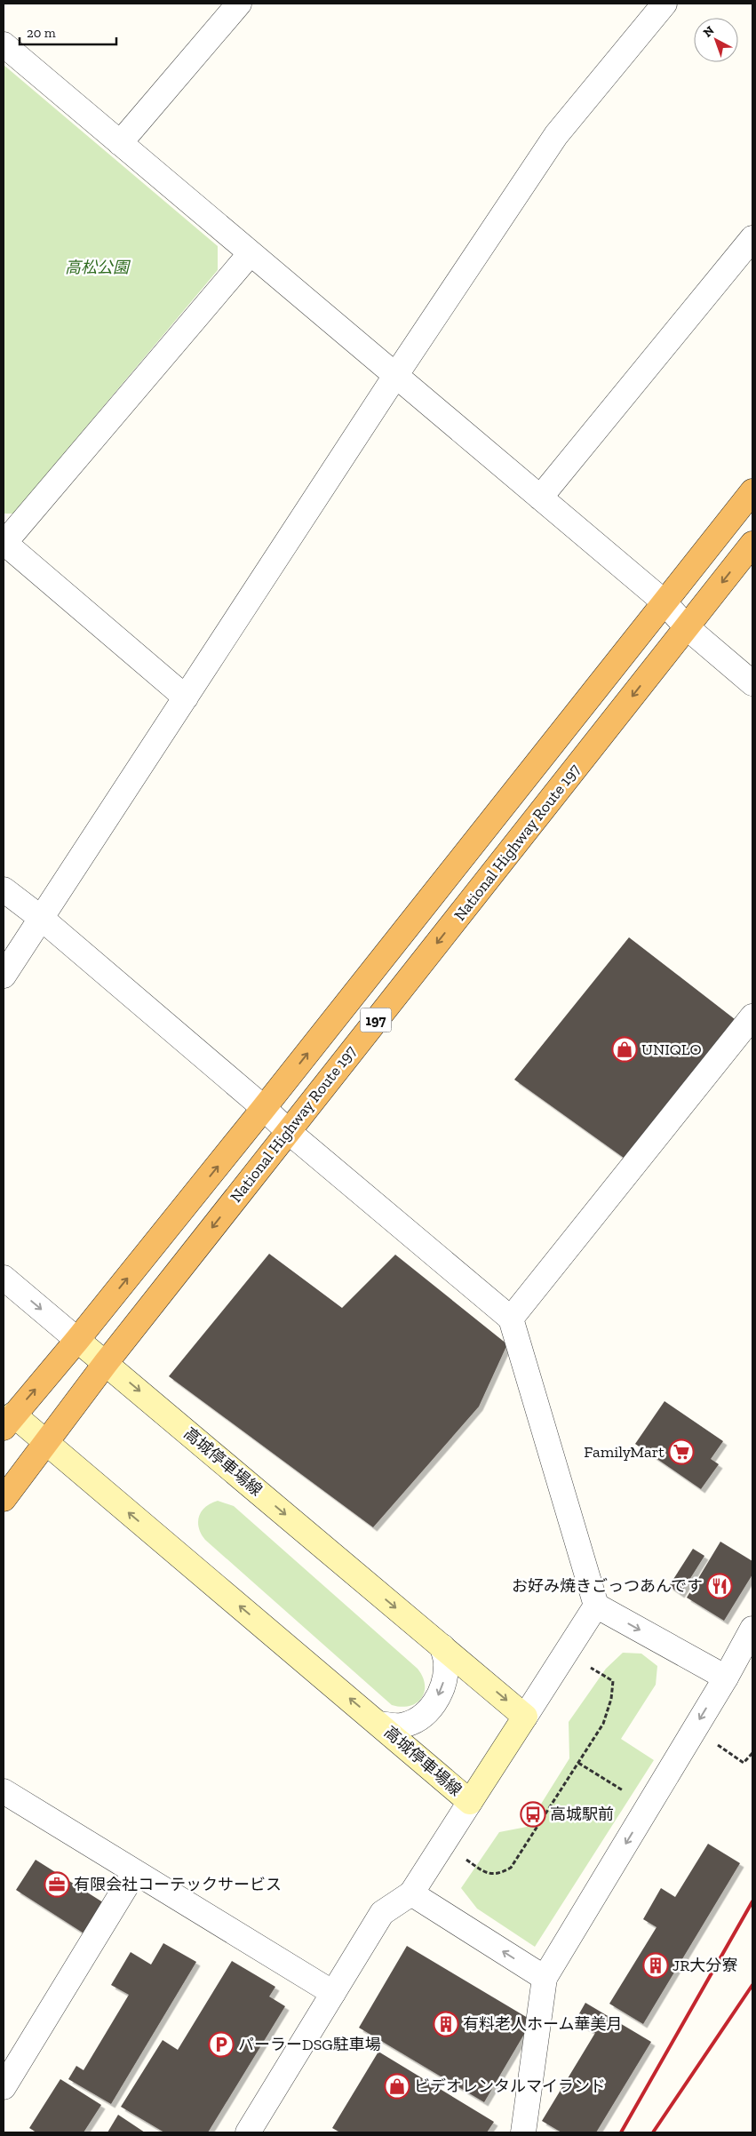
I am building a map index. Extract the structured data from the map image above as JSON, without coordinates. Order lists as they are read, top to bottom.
{
  "streets": {
    "highway": ["National Highway Route 197", "197"],
    "main road": ["高城停車場線"]
  },
  "crossings": [
    ["National Highway Route 197", "高城停車場線"]
  ],
  "parks": ["高松公園"],
  "places": {
    "shop": ["UNIQLO", "ビデオレンタルマイランド"],
    "supermarket": ["FamilyMart"],
    "restaurant": ["お好み焼きごっつあんです"],
    "bus stop": ["高城駅前"],
    "office": ["有限会社コーテックサービス"],
    "building": ["JR大分寮", "有料老人ホーム華美月"],
    "parking": ["パーラーDSG駐車場"]
  },
  "scale_bar": "20 m",
  "north": "top left"
}
